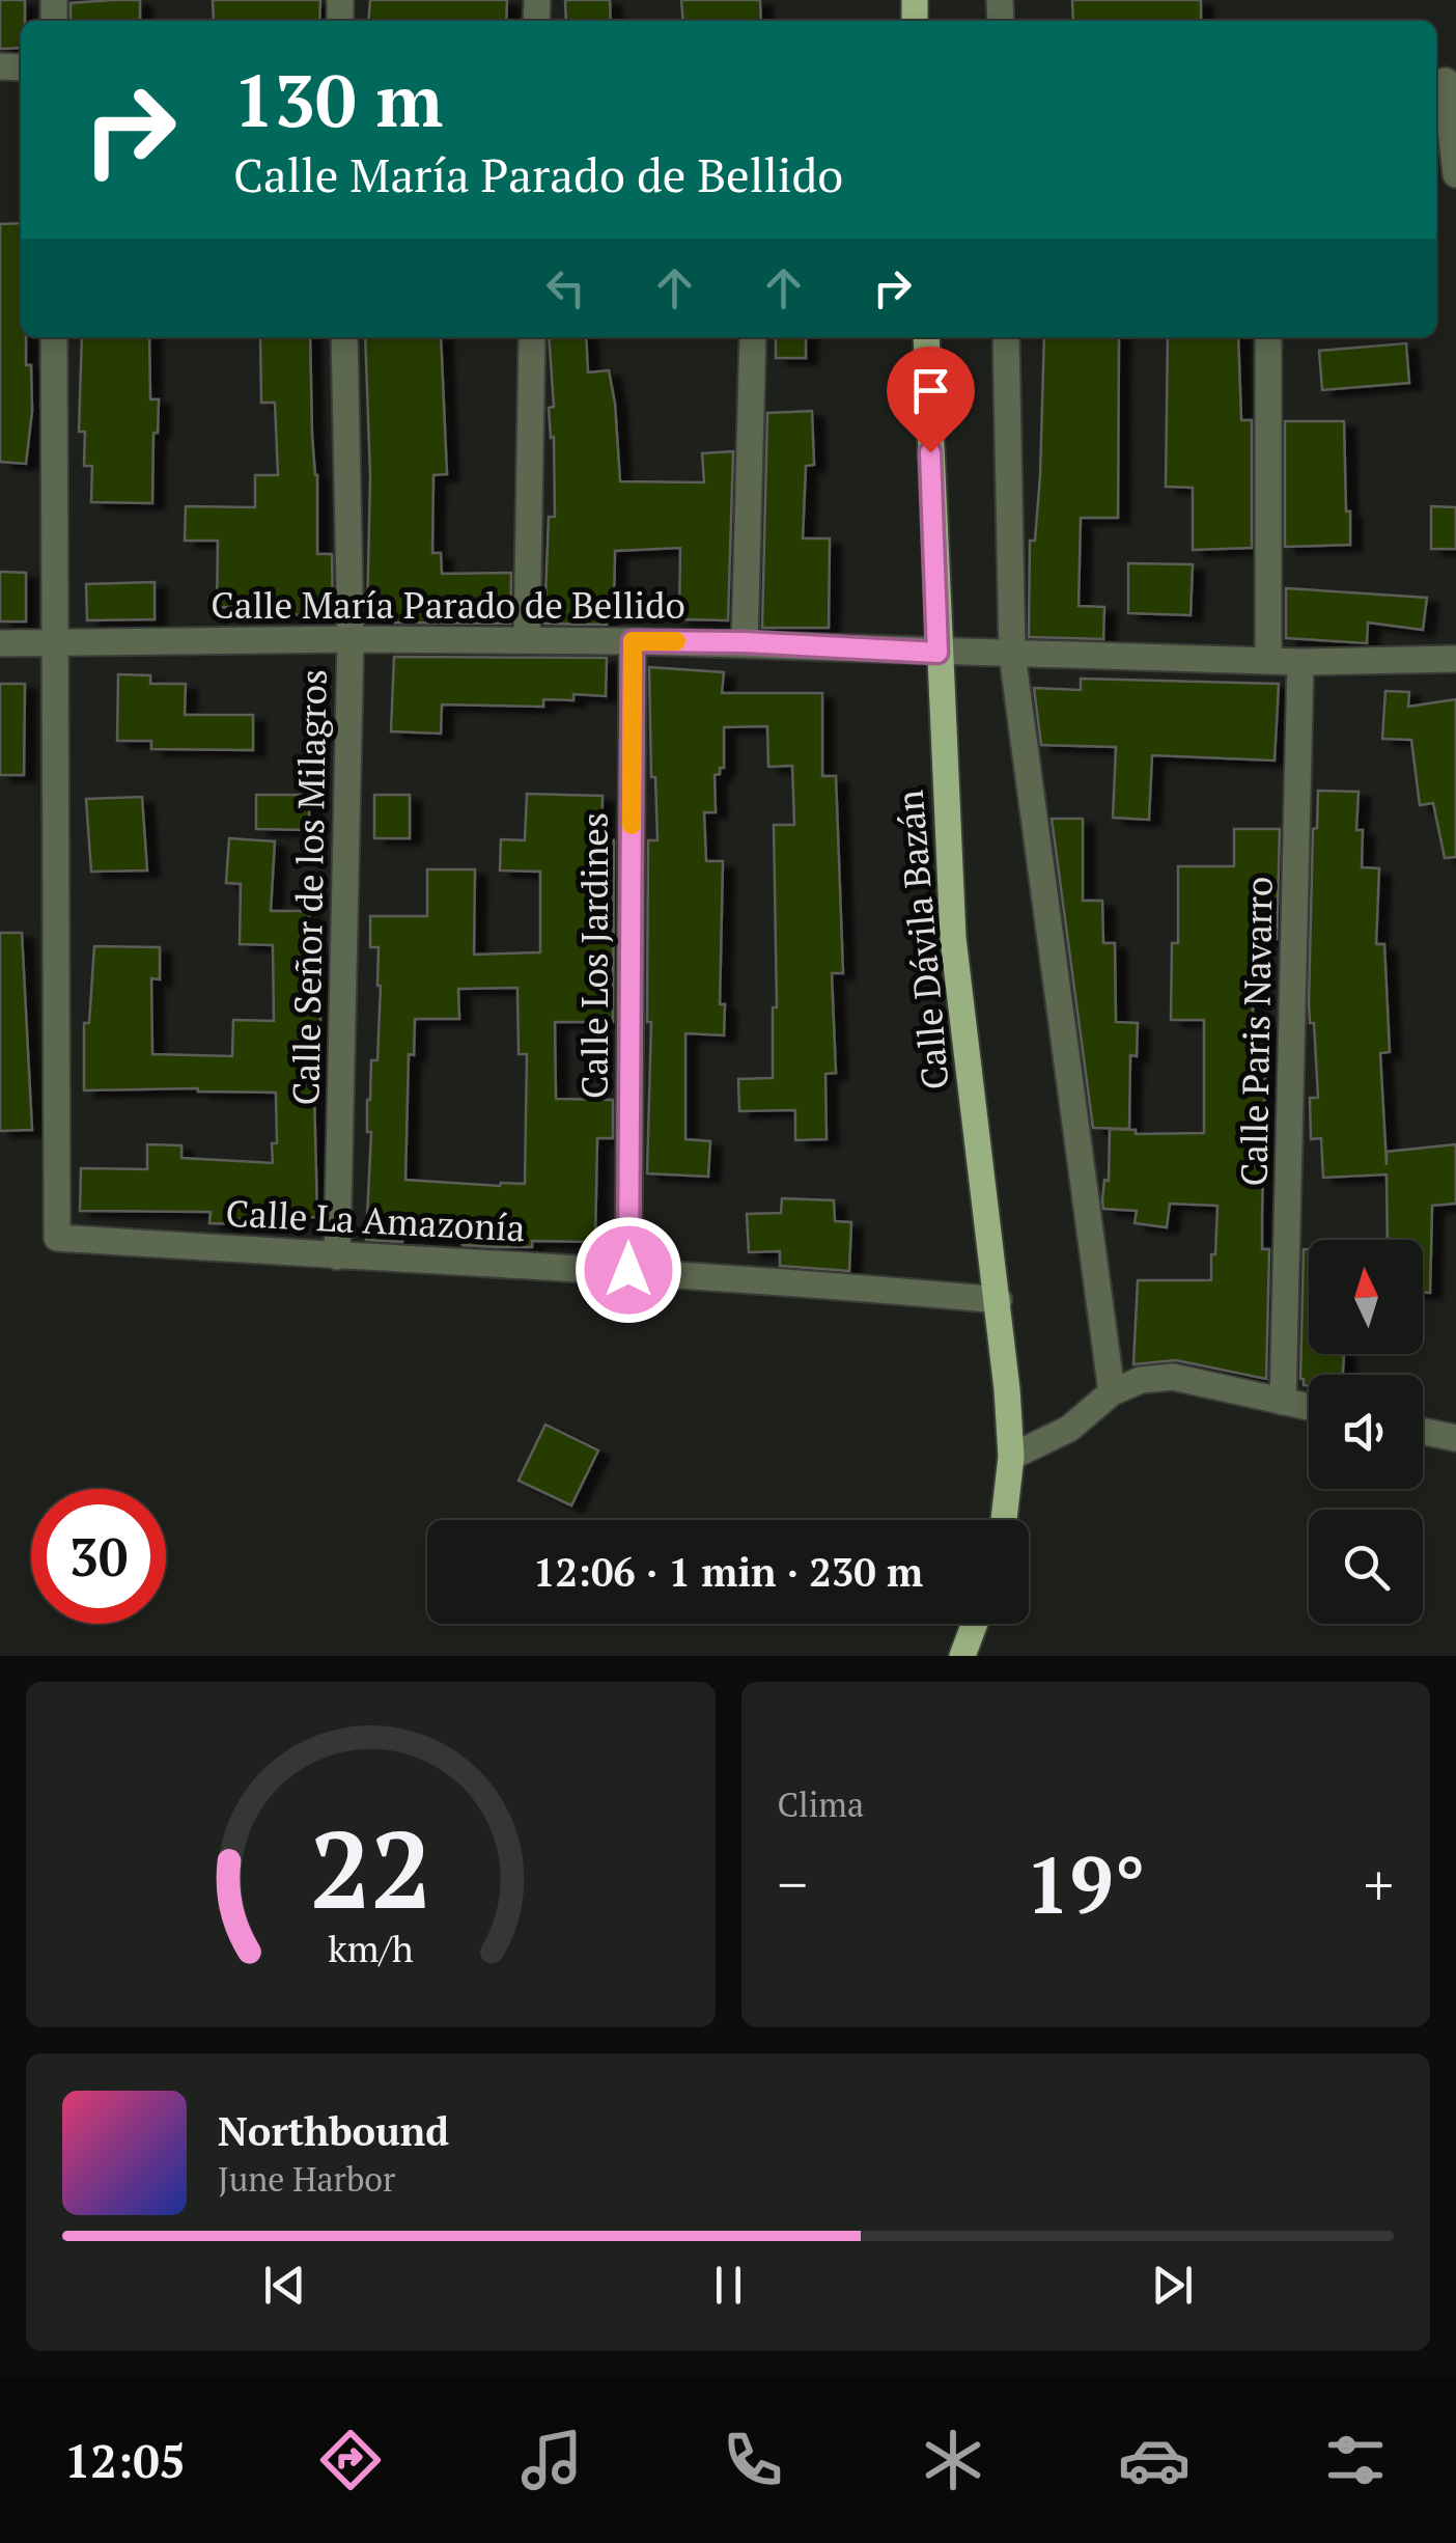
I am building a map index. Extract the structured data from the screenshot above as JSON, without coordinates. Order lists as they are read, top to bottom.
{
  "streets": {
    "main road": ["Calle Dávila Bazán"],
    "street": [
      "Calle María Parado de Bellido",
      "Calle Señor de los Milagros",
      "Calle Los Jardines",
      "Calle Paris Navarro",
      "Calle La Amazonía"
    ]
  },
  "crossings": [
    ["Calle María Parado de Bellido", "Calle Señor de los Milagros"],
    ["Calle María Parado de Bellido", "Calle Dávila Bazán"],
    ["Calle María Parado de Bellido", "Calle Los Jardines"],
    ["Calle María Parado de Bellido", "Calle Paris Navarro"],
    ["Calle María Parado de Bellido", "Calle La Amazonía"],
    ["Calle Señor de los Milagros", "Calle La Amazonía"],
    ["Calle Dávila Bazán", "Calle La Amazonía"],
    ["Calle Los Jardines", "Calle La Amazonía"]
  ],
  "north": "top",
  "page": {
    "turn": ["130 m", "Calle María Parado de Bellido"],
    "limit": "30",
    "trip": "12:06 · 1 min · 230 m",
    "tile": "Clima",
    "heat": ["−", "19°", "+"],
    "song": ["Northbound", "June Harbor"],
    "tabs": "12:05",
    "gauge": ["22", "km/h"]
  }
}
